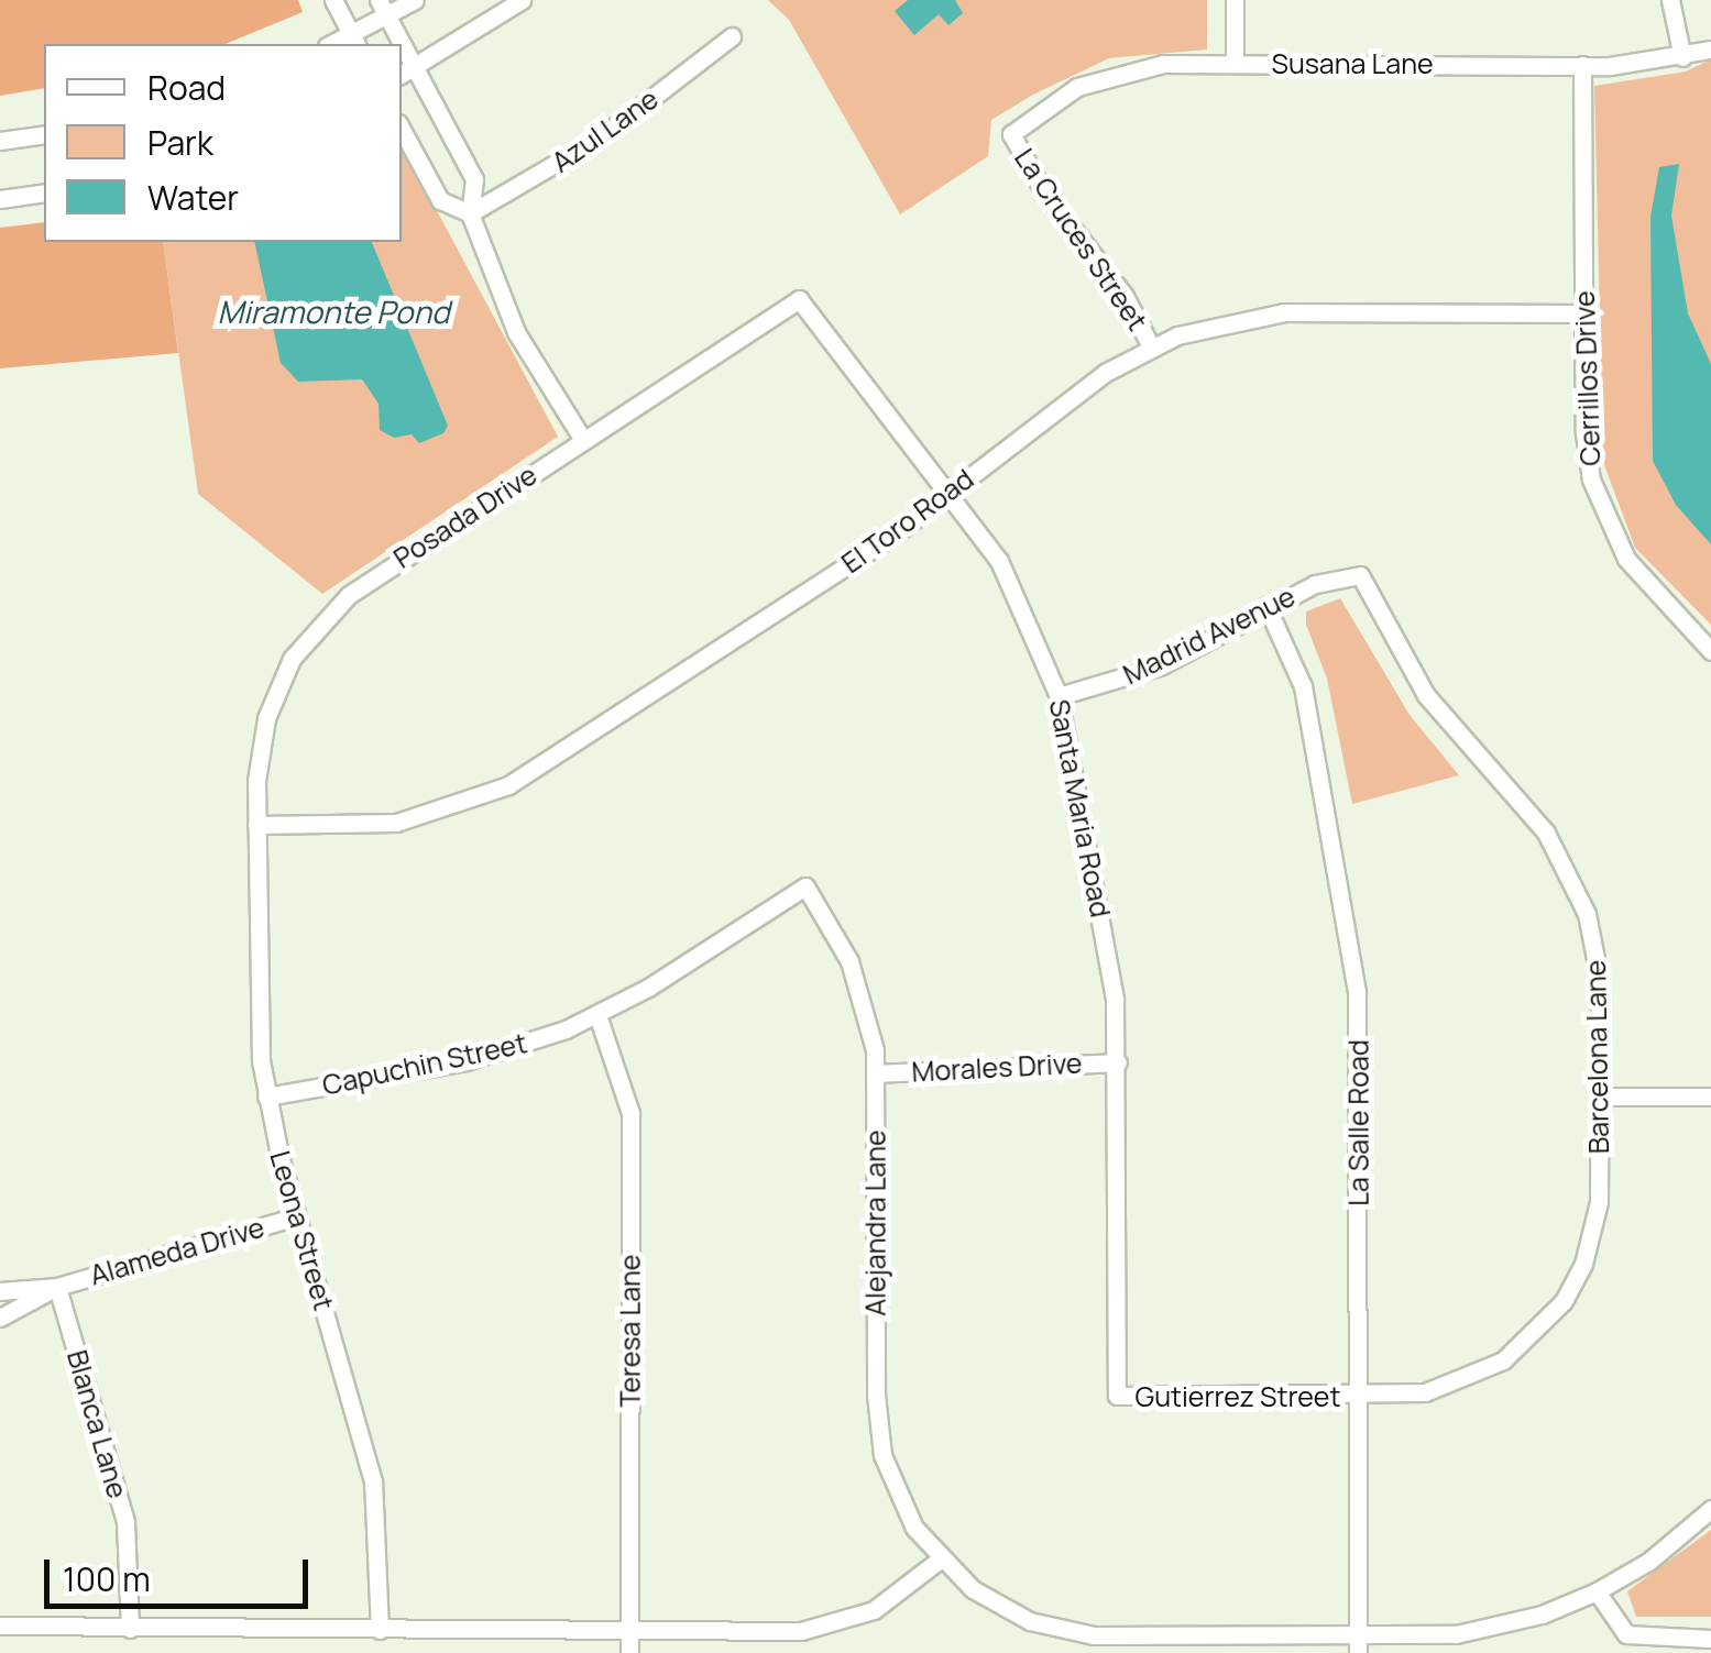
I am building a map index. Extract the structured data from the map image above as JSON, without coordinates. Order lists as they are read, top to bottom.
{
  "streets": {
    "street": [
      "Susana Lane",
      "Azul Lane",
      "La Cruces Street",
      "Cerrillos Drive",
      "Posada Drive",
      "El Toro Road",
      "Madrid Avenue",
      "Santa Maria Road",
      "Barcelona Lane",
      "Capuchin Street",
      "Morales Drive",
      "La Salle Road",
      "Alejandra Lane",
      "Leona Street",
      "Alameda Drive",
      "Teresa Lane",
      "Gutierrez Street",
      "Blanca Lane"
    ]
  },
  "crossings": [
    ["Susana Lane", "La Cruces Street"],
    ["Susana Lane", "Cerrillos Drive"],
    ["La Cruces Street", "El Toro Road"],
    ["Cerrillos Drive", "El Toro Road"],
    ["Posada Drive", "El Toro Road"],
    ["Posada Drive", "Santa Maria Road"],
    ["Posada Drive", "Leona Street"],
    ["El Toro Road", "Santa Maria Road"],
    ["El Toro Road", "Leona Street"],
    ["Madrid Avenue", "Santa Maria Road"],
    ["Madrid Avenue", "Barcelona Lane"],
    ["Madrid Avenue", "La Salle Road"],
    ["Santa Maria Road", "Morales Drive"],
    ["Santa Maria Road", "Gutierrez Street"],
    ["Barcelona Lane", "La Salle Road"],
    ["Barcelona Lane", "Gutierrez Street"],
    ["Capuchin Street", "Alejandra Lane"],
    ["Capuchin Street", "Leona Street"],
    ["Capuchin Street", "Teresa Lane"],
    ["Morales Drive", "Alejandra Lane"],
    ["La Salle Road", "Gutierrez Street"],
    ["Leona Street", "Alameda Drive"],
    ["Alameda Drive", "Blanca Lane"]
  ],
  "water": ["Miramonte Pond"],
  "legend": ["Road", "Park", "Water"],
  "scale_bar": "100 m"
}
